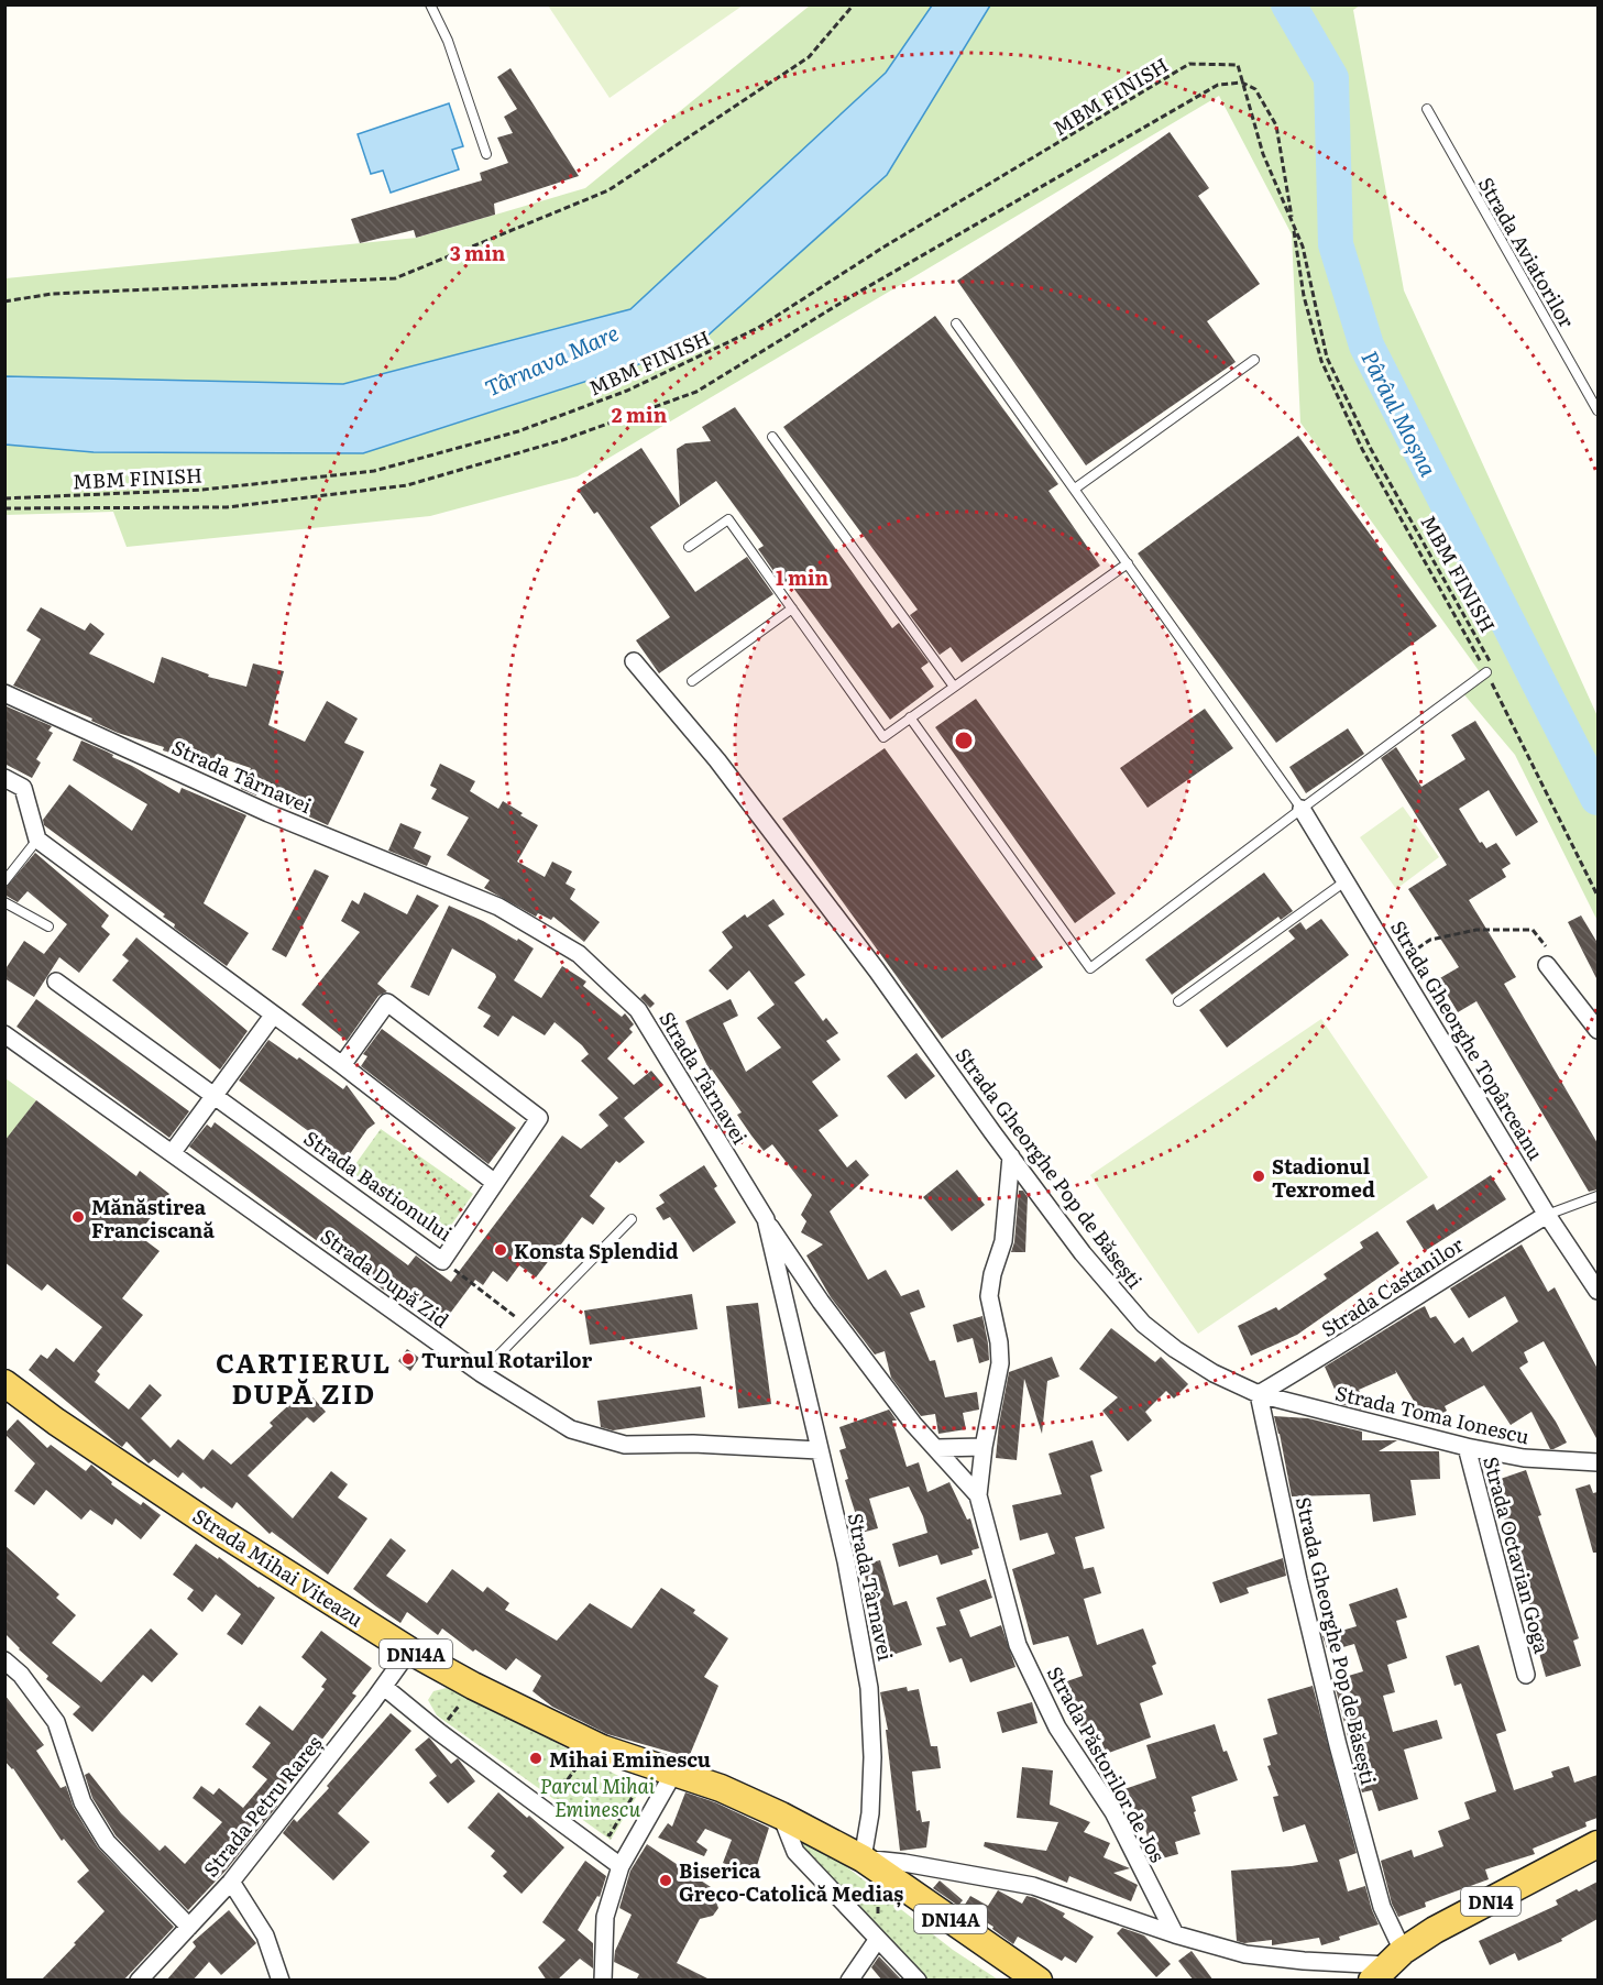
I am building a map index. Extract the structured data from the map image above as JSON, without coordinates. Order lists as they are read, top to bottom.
{
  "streets": {
    "main road": ["Strada Mihai Viteazu", "DN14A", "DN14"],
    "street": [
      "Strada Târnavei",
      "Strada Gheorghe Topârceanu",
      "Strada Gheorghe Pop de Băsești",
      "Strada Bastionului",
      "Strada După Zid",
      "Strada Castanilor",
      "Strada Toma Ionescu",
      "Strada Octavian Goga",
      "Strada Păstorilor de Jos",
      "Strada Petru Rareș"
    ],
    "lane": ["Strada Aviatorilor"],
    "path": ["MBM FINISH"]
  },
  "crossings": [
    ["Strada Târnavei", "Strada După Zid"],
    ["Strada Târnavei", "Strada Mihai Viteazu"],
    ["Strada Târnavei", "DN14A"],
    ["Strada Târnavei", "Strada Păstorilor de Jos"],
    ["Strada Gheorghe Topârceanu", "Strada Castanilor"],
    ["Strada Gheorghe Pop de Băsești", "Strada Castanilor"],
    ["Strada Gheorghe Pop de Băsești", "Strada Toma Ionescu"],
    ["Strada Gheorghe Pop de Băsești", "Strada Păstorilor de Jos"],
    ["Strada Gheorghe Pop de Băsești", "DN14"],
    ["Strada Castanilor", "Strada Toma Ionescu"],
    ["Strada Toma Ionescu", "Strada Octavian Goga"],
    ["Strada Mihai Viteazu", "DN14A"],
    ["Strada Mihai Viteazu", "Strada Petru Rareș"]
  ],
  "districts": ["CARTIERUL DUPĂ ZID"],
  "water": ["Târnava Mare", "Pârâul Moșna"],
  "parks": ["Parcul Mihai Eminescu"],
  "places": [
    "Stadionul Texromed",
    "Mănăstirea Franciscană",
    "Konsta Splendid",
    "Turnul Rotarilor",
    "Mihai Eminescu",
    "Biserica Greco-Catolică Mediaș"
  ],
  "rings": ["3 min", "2 min", "1 min"]
}
